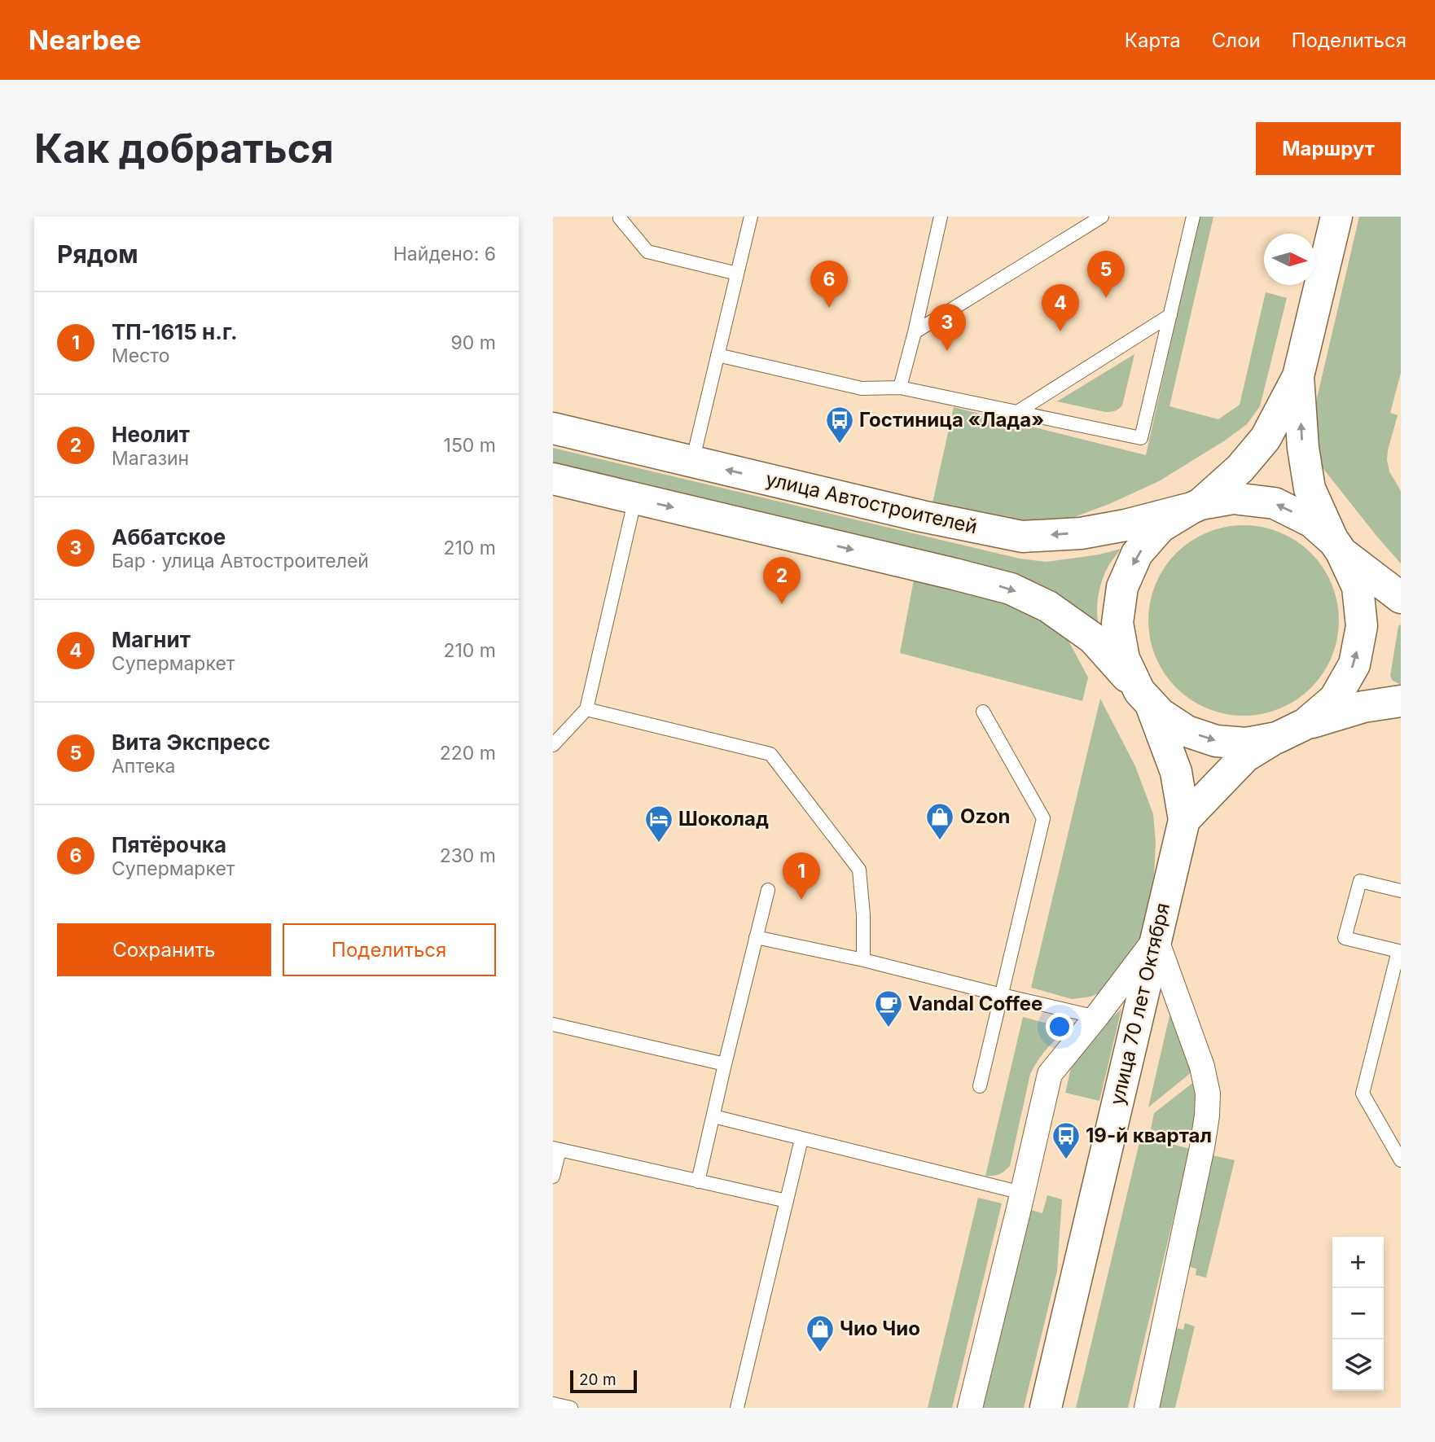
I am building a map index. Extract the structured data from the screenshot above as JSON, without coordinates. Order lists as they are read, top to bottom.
{
  "streets": {
    "main road": ["улица Автостроителей", "улица 70 лет Октября"]
  },
  "crossings": [
    ["улица Автостроителей", "улица 70 лет Октября"]
  ],
  "places": {
    "bus stop": ["Гостиница «Лада»", "19-й квартал"],
    "shop": ["Ozon", "Чио Чио"],
    "hotel": ["Шоколад"],
    "cafe": ["Vandal Coffee"]
  },
  "scale_bar": "20 m",
  "north": "right",
  "page": {
    "header": "Nearbee",
    "nav": ["Карта", "Слои", "Поделиться"],
    "buttons": [
      "Маршрут",
      ["Сохранить", "Поделиться"]
    ],
    "title": "Как добраться",
    "heading": ["Рядом", "Найдено: 6"],
    "pins": [
      "5",
      "6",
      "4",
      "3",
      "2",
      "1"
    ],
    "list": [
      {
        "mark": "1",
        "name": "ТП-1615 н.г.",
        "note": "Место",
        "value": "90 m"
      },
      {
        "mark": "2",
        "name": "Неолит",
        "note": "Магазин",
        "value": "150 m"
      },
      {
        "mark": "3",
        "name": "Аббатское",
        "note": "Бар · улица Автостроителей",
        "value": "210 m"
      },
      {
        "mark": "4",
        "name": "Магнит",
        "note": "Супермаркет",
        "value": "210 m"
      },
      {
        "mark": "5",
        "name": "Вита Экспресс",
        "note": "Аптека",
        "value": "220 m"
      },
      {
        "mark": "6",
        "name": "Пятёрочка",
        "note": "Супермаркет",
        "value": "230 m"
      }
    ],
    "map_buttons": ["+", "−"],
    "scale": "20 m"
  }
}
